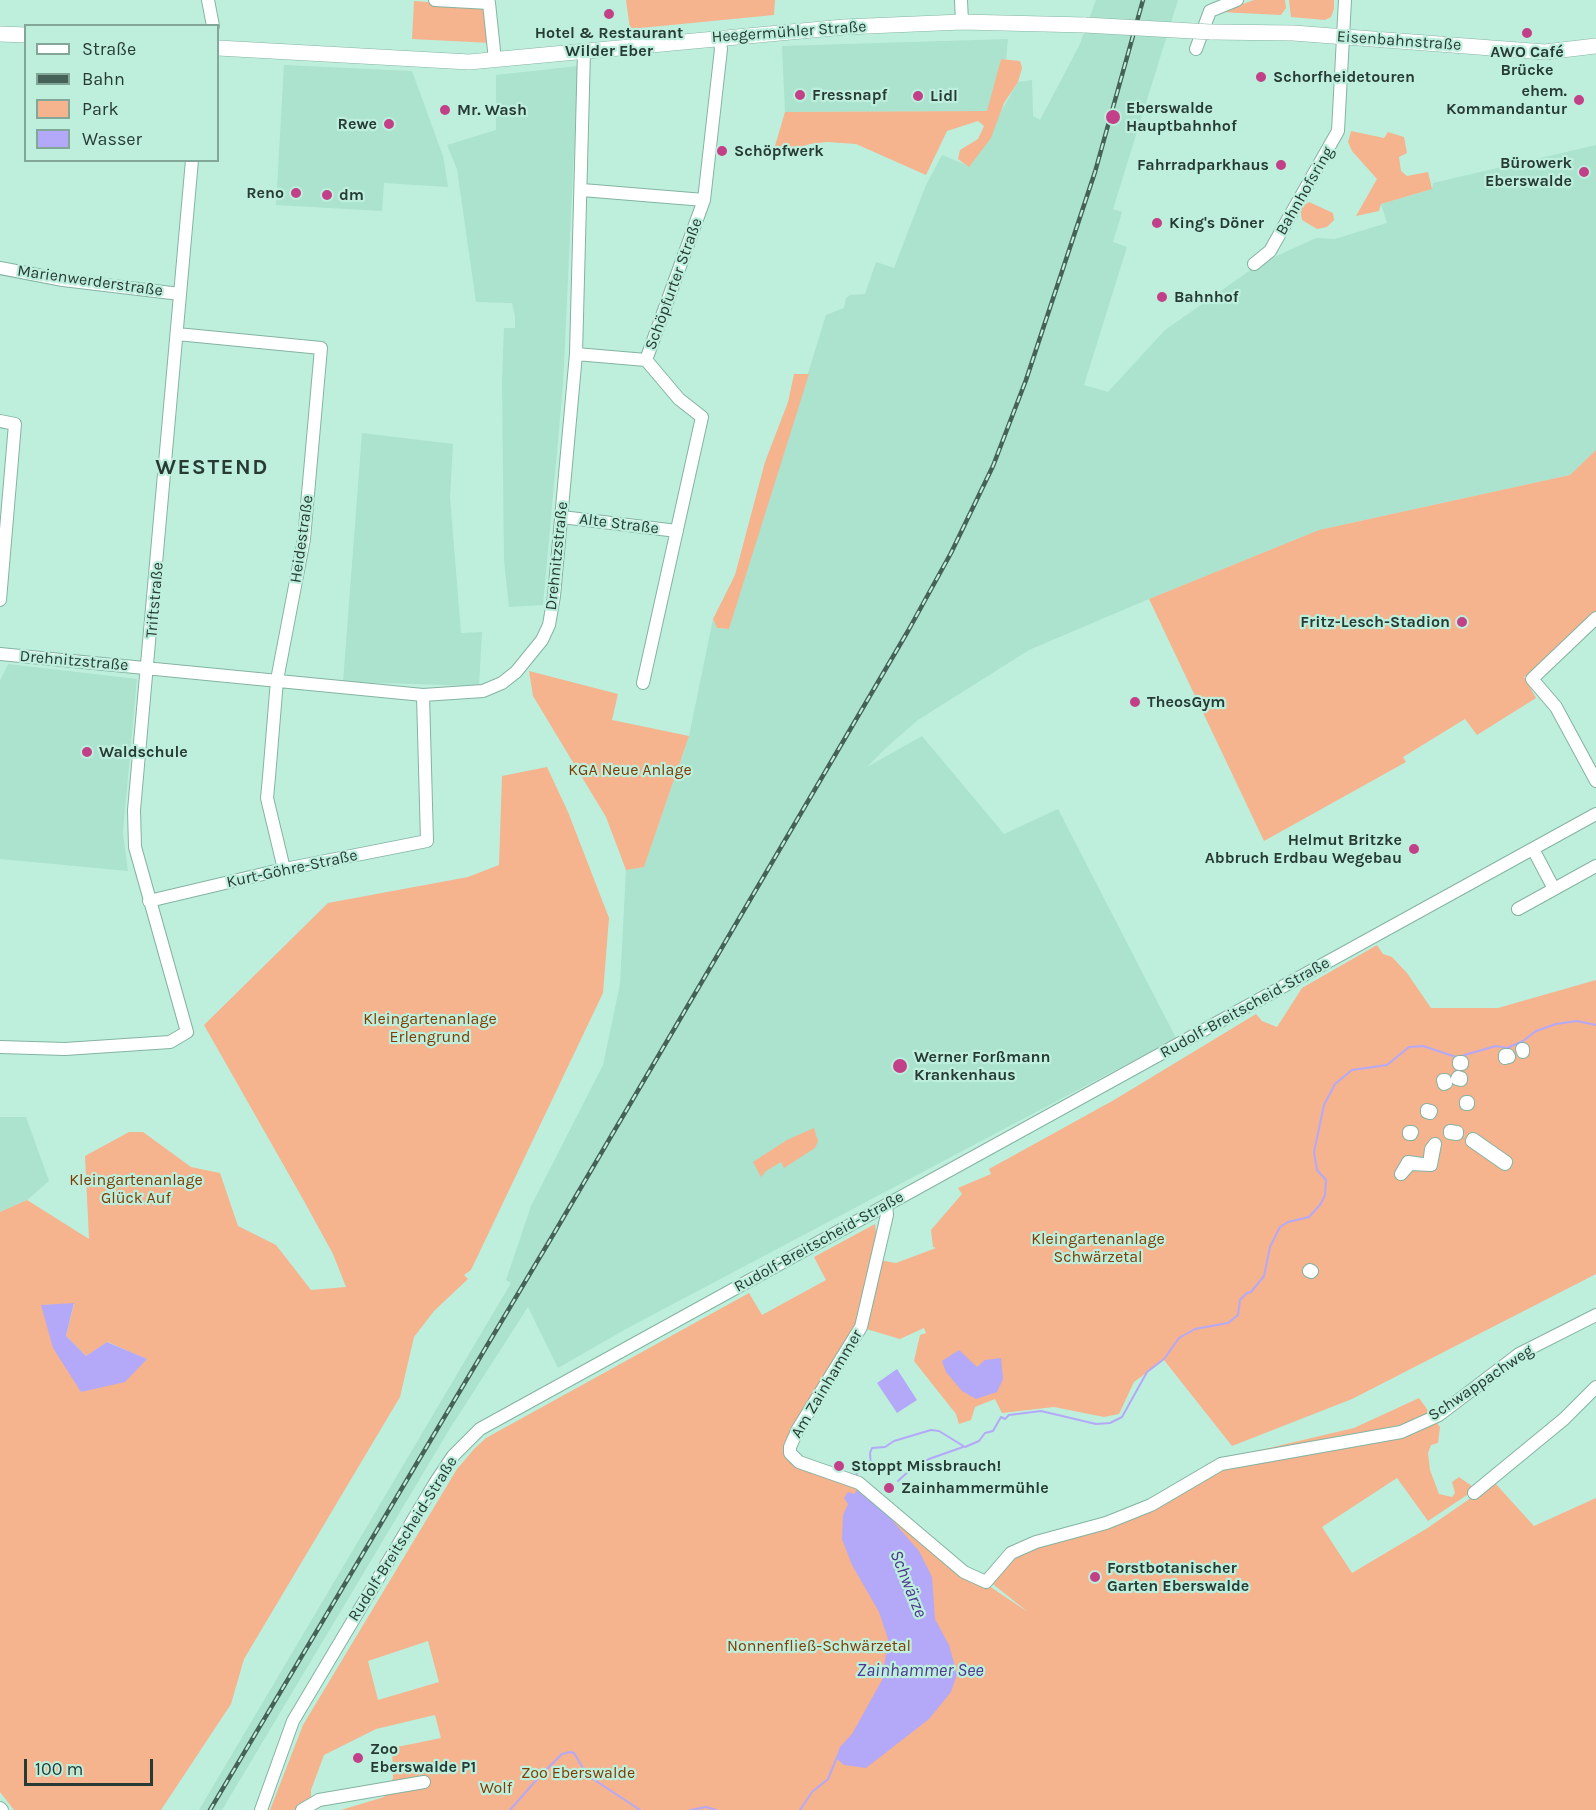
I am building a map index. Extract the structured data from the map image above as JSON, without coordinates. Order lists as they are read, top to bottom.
{
  "streets": {
    "main road": ["Heegermühler Straße", "Eisenbahnstraße"],
    "street": [
      "Bahnhofsring",
      "Marienwerderstraße",
      "Schöpfurter Straße",
      "Alte Straße",
      "Heidestraße",
      "Drehnitzstraße",
      "Triftstraße",
      "Kurt-Göhre-Straße",
      "Rudolf-Breitscheid-Straße",
      "Schwappachweg",
      "Am Zainhammer"
    ]
  },
  "crossings": [
    ["Heegermühler Straße", "Eisenbahnstraße"],
    ["Heegermühler Straße", "Schöpfurter Straße"],
    ["Heegermühler Straße", "Drehnitzstraße"],
    ["Eisenbahnstraße", "Bahnhofsring"],
    ["Marienwerderstraße", "Triftstraße"],
    ["Schöpfurter Straße", "Alte Straße"],
    ["Alte Straße", "Drehnitzstraße"],
    ["Heidestraße", "Drehnitzstraße"],
    ["Heidestraße", "Triftstraße"],
    ["Heidestraße", "Kurt-Göhre-Straße"],
    ["Drehnitzstraße", "Triftstraße"],
    ["Drehnitzstraße", "Kurt-Göhre-Straße"],
    ["Triftstraße", "Kurt-Göhre-Straße"],
    ["Rudolf-Breitscheid-Straße", "Am Zainhammer"],
    ["Schwappachweg", "Am Zainhammer"]
  ],
  "districts": ["WESTEND"],
  "water": ["Schwärze", "Zainhammer See"],
  "parks": [
    "KGA Neue Anlage",
    "Kleingartenanlage Erlengrund",
    "Kleingartenanlage Glück Auf",
    "Kleingartenanlage Schwärzetal",
    "Nonnenfließ-Schwärzetal",
    "Zoo Eberswalde",
    "Wolf"
  ],
  "places": [
    "Hotel & Restaurant Wilder Eber",
    "AWO Café Brücke",
    "Schorfheidetouren",
    "Fressnapf",
    "Lidl",
    "ehem. Kommandantur",
    "Mr. Wash",
    "Eberswalde Hauptbahnhof",
    "Rewe",
    "Schöpfwerk",
    "Fahrradparkhaus",
    "Bürowerk Eberswalde",
    "Reno",
    "dm",
    "King's Döner",
    "Bahnhof",
    "Fritz-Lesch-Stadion",
    "TheosGym",
    "Waldschule",
    "Helmut Britzke Abbruch Erdbau Wegebau",
    "Werner Forßmann Krankenhaus",
    "Stoppt Missbrauch!",
    "Zainhammermühle",
    "Forstbotanischer Garten Eberswalde",
    "Zoo Eberswalde P1"
  ],
  "legend": [
    "Straße",
    "Bahn",
    "Park",
    "Wasser"
  ],
  "scale_bar": "100 m"
}
